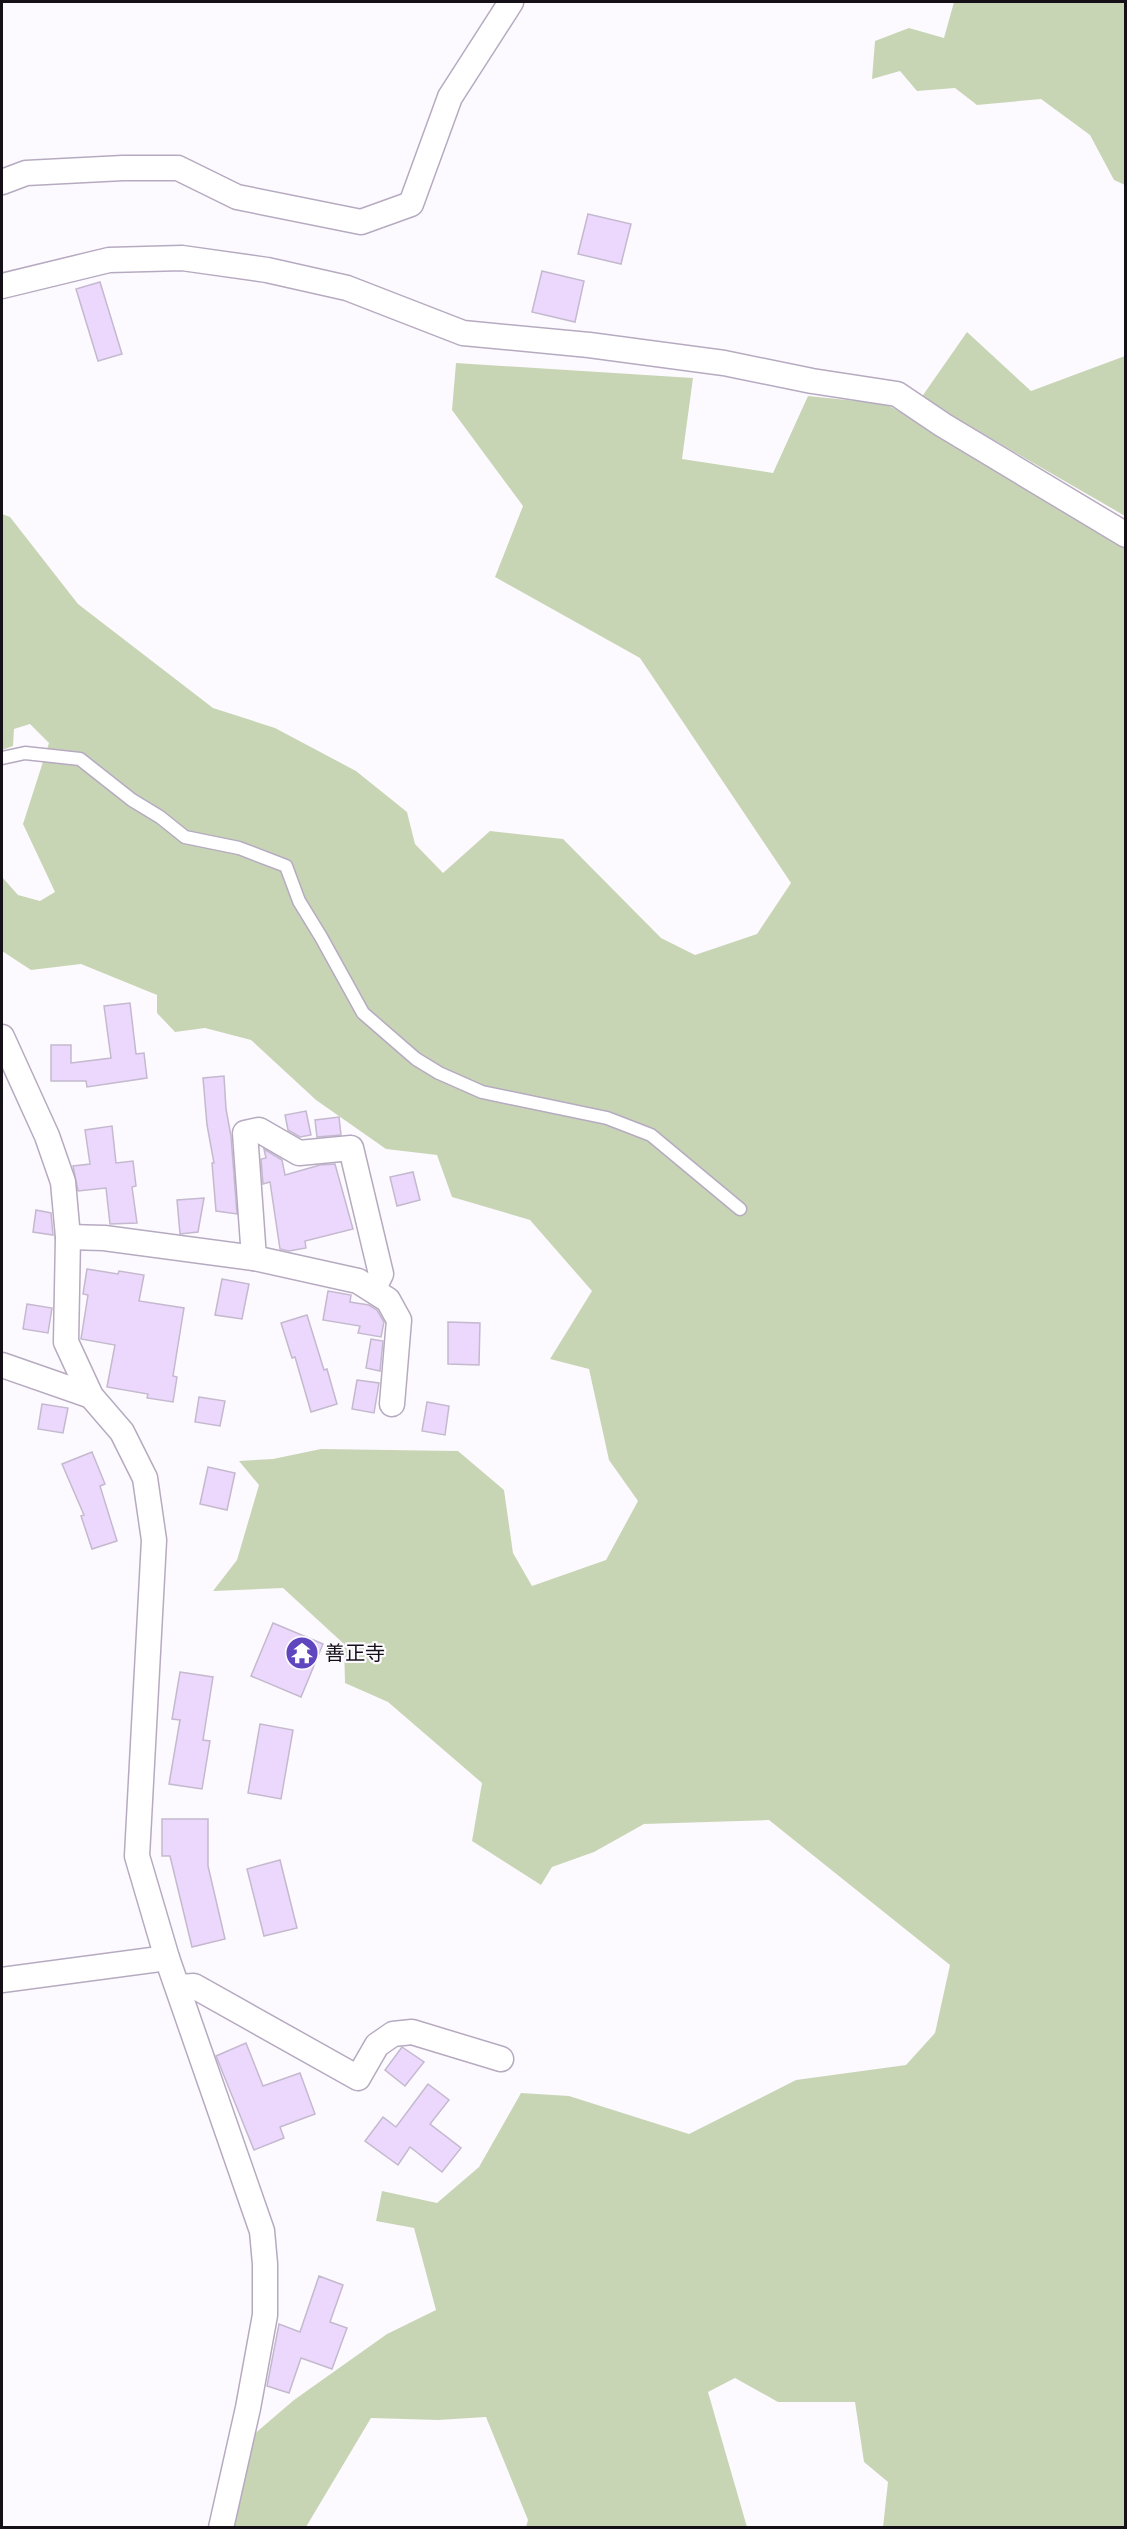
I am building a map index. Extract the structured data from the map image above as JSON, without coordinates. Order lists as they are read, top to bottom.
{
  "places": {
    "temple": ["善正寺"]
  }
}
